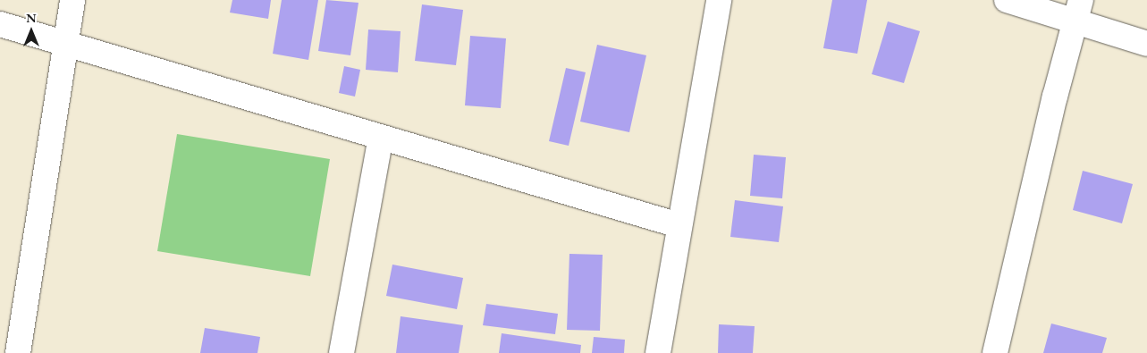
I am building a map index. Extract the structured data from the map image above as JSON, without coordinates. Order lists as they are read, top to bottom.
{
  "north": "top"
}
